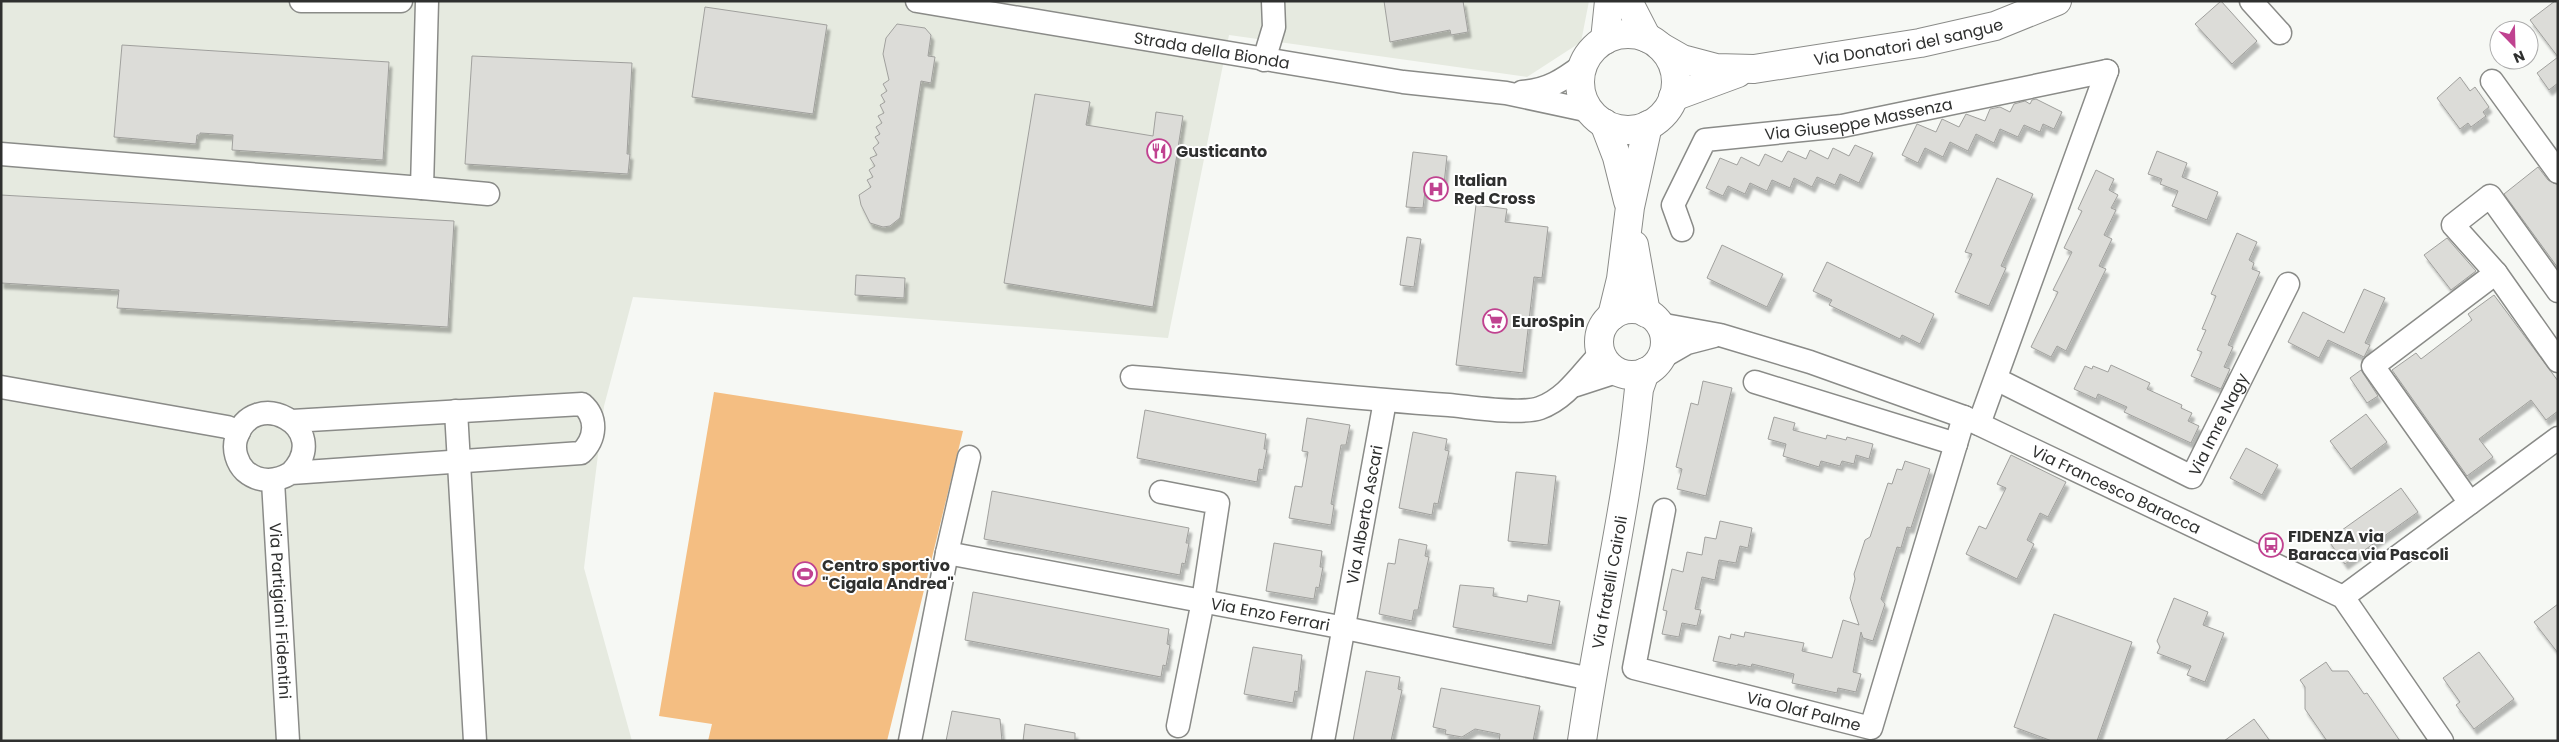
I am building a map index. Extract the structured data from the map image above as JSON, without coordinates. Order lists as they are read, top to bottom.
{
  "streets": {
    "street": [
      "Via Donatori del sangue",
      "Strada della Bionda",
      "Via Giuseppe Massenza",
      "Via Imre Nagy",
      "Via Francesco Baracca",
      "Via Alberto Ascari",
      "Via fratelli Cairoli",
      "Via Partigiani Fidentini",
      "Via Enzo Ferrari",
      "Via Olaf Palme"
    ]
  },
  "crossings": [
    ["Via Donatori del sangue", "Strada della Bionda"],
    ["Via Giuseppe Massenza", "Via Imre Nagy"],
    ["Via Francesco Baracca", "Via fratelli Cairoli"],
    ["Via Francesco Baracca", "Via Olaf Palme"],
    ["Via Alberto Ascari", "Via Enzo Ferrari"],
    ["Via fratelli Cairoli", "Via Enzo Ferrari"]
  ],
  "places": {
    "restaurant": ["Gusticanto"],
    "hospital": ["Italian Red Cross"],
    "supermarket": ["EuroSpin"],
    "bus stop": ["FIDENZA via Baracca via Pascoli"],
    "sports": ["Centro sportivo \"Cigala Andrea\""]
  },
  "north": "bottom right"
}
